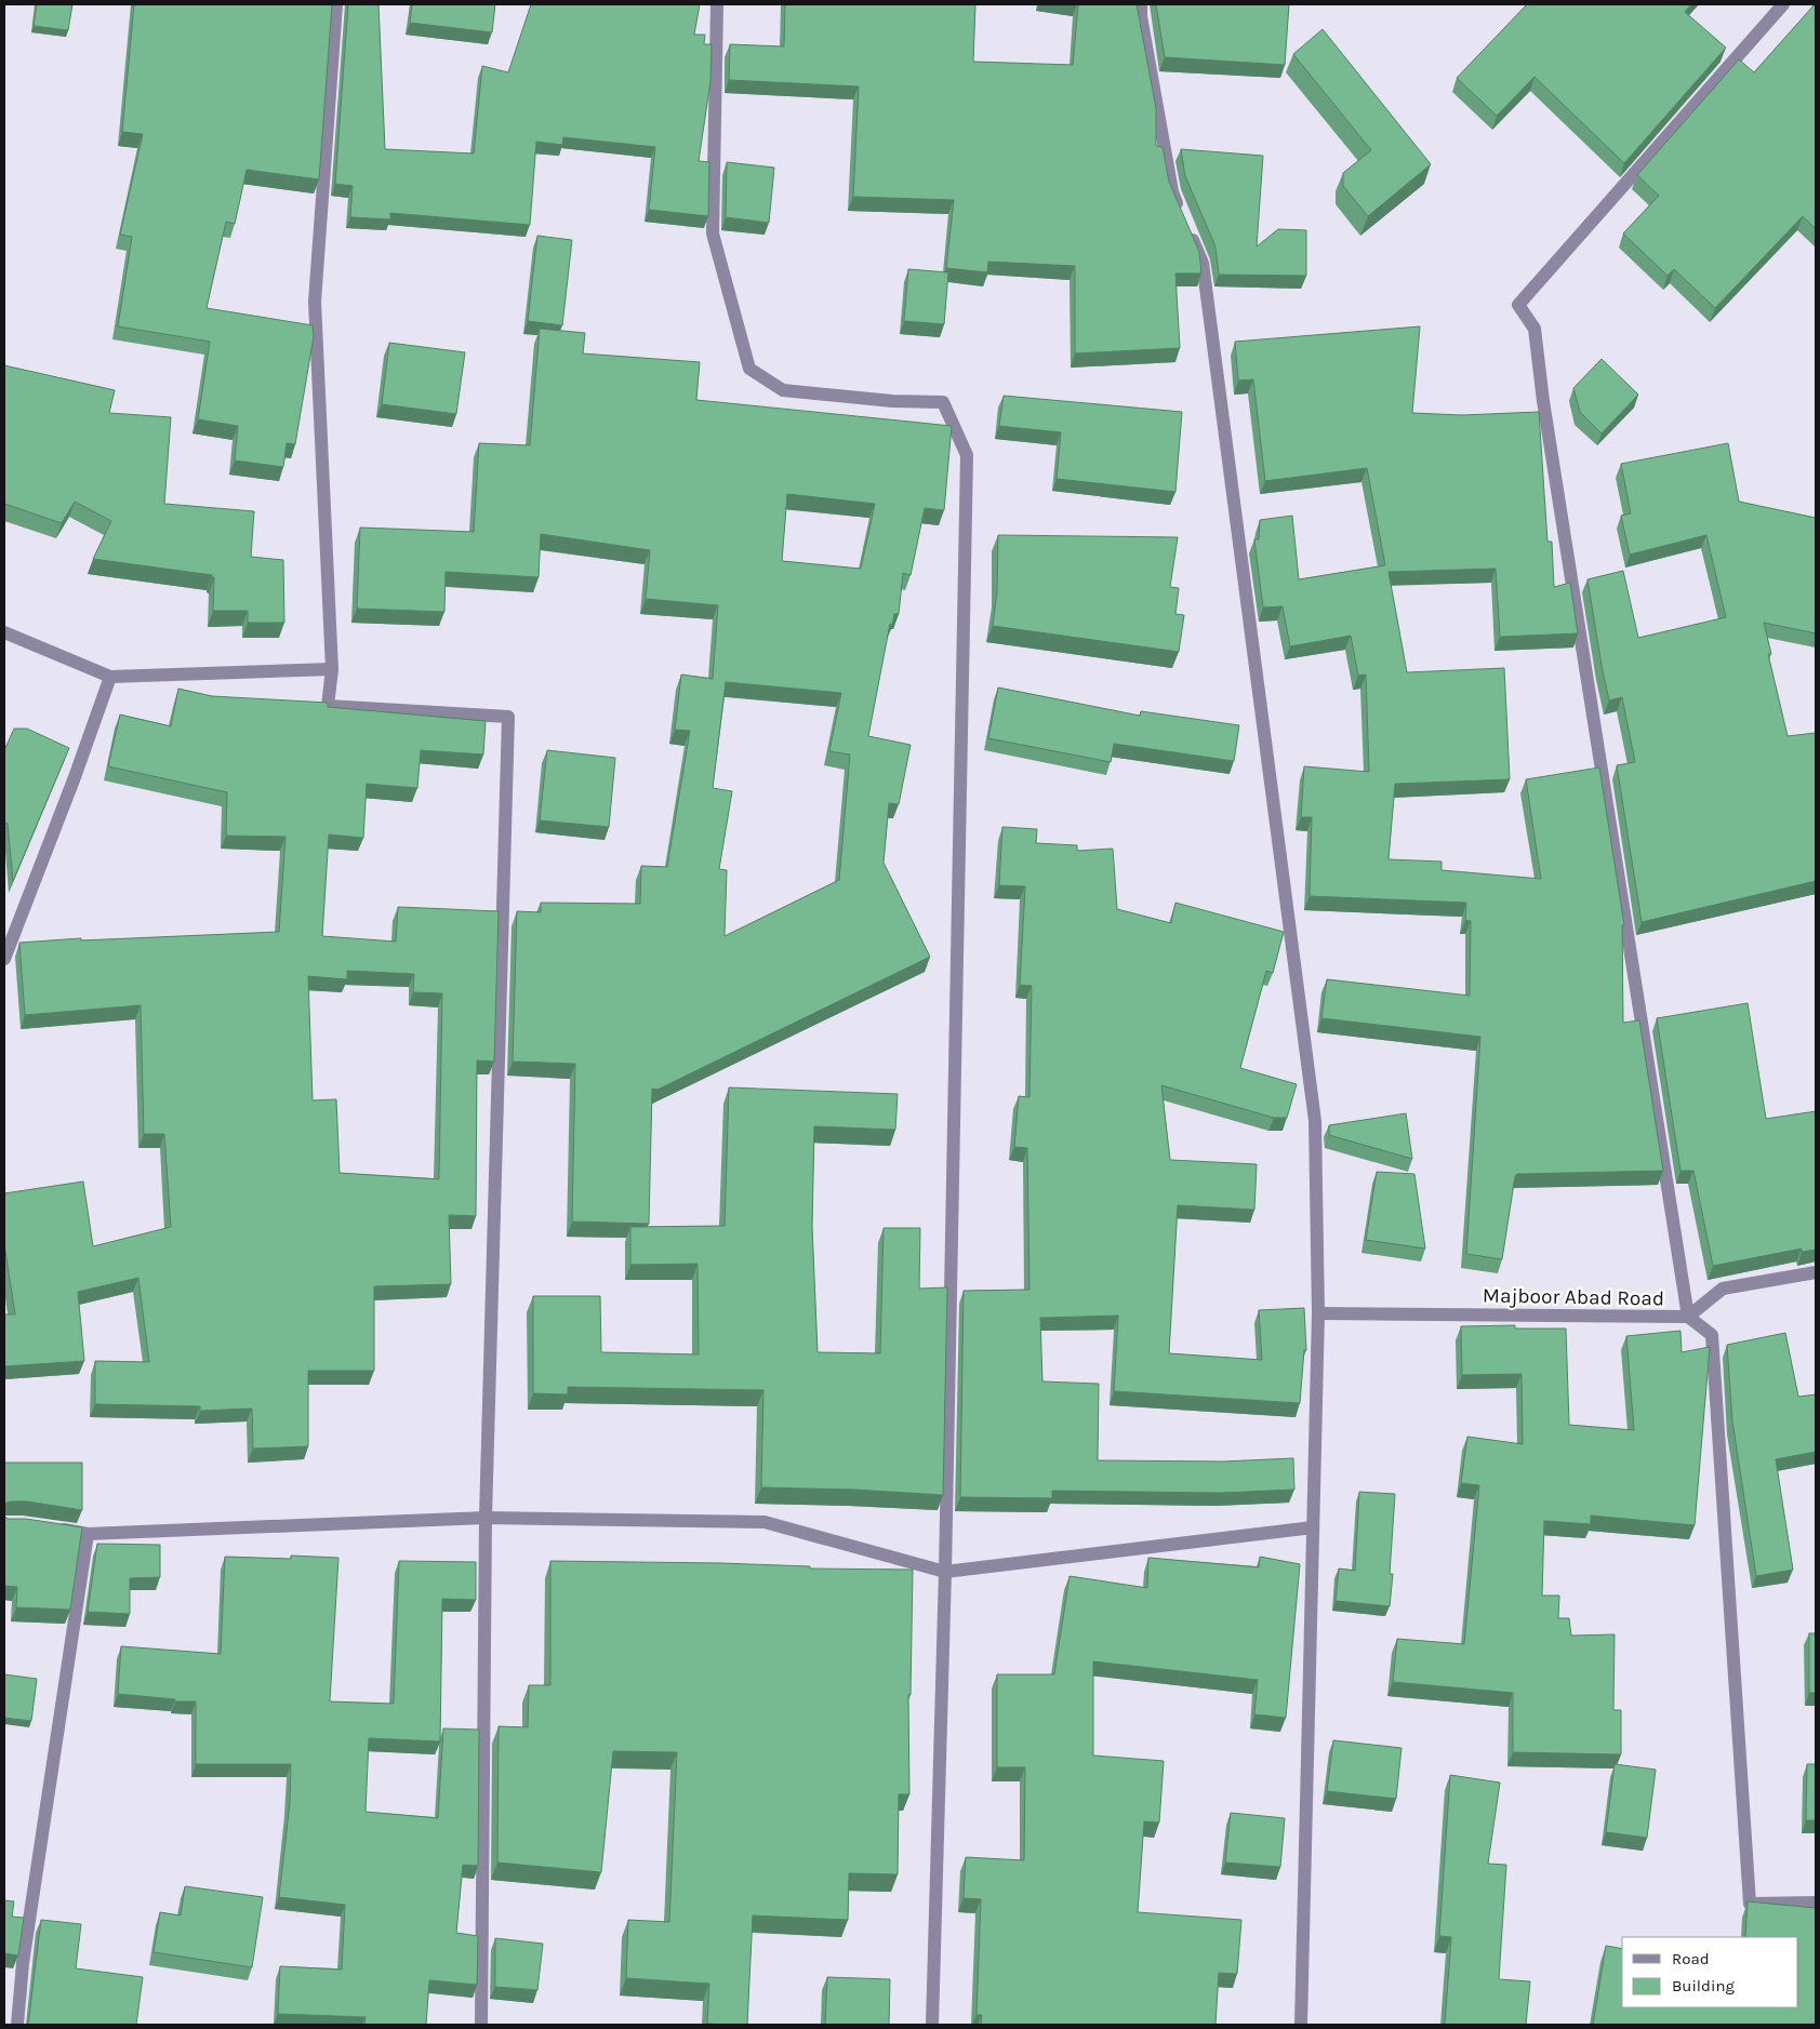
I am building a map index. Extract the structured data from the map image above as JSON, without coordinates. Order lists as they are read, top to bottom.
{
  "streets": {
    "street": ["Majboor Abad Road"]
  },
  "legend": ["Road", "Building"]
}
